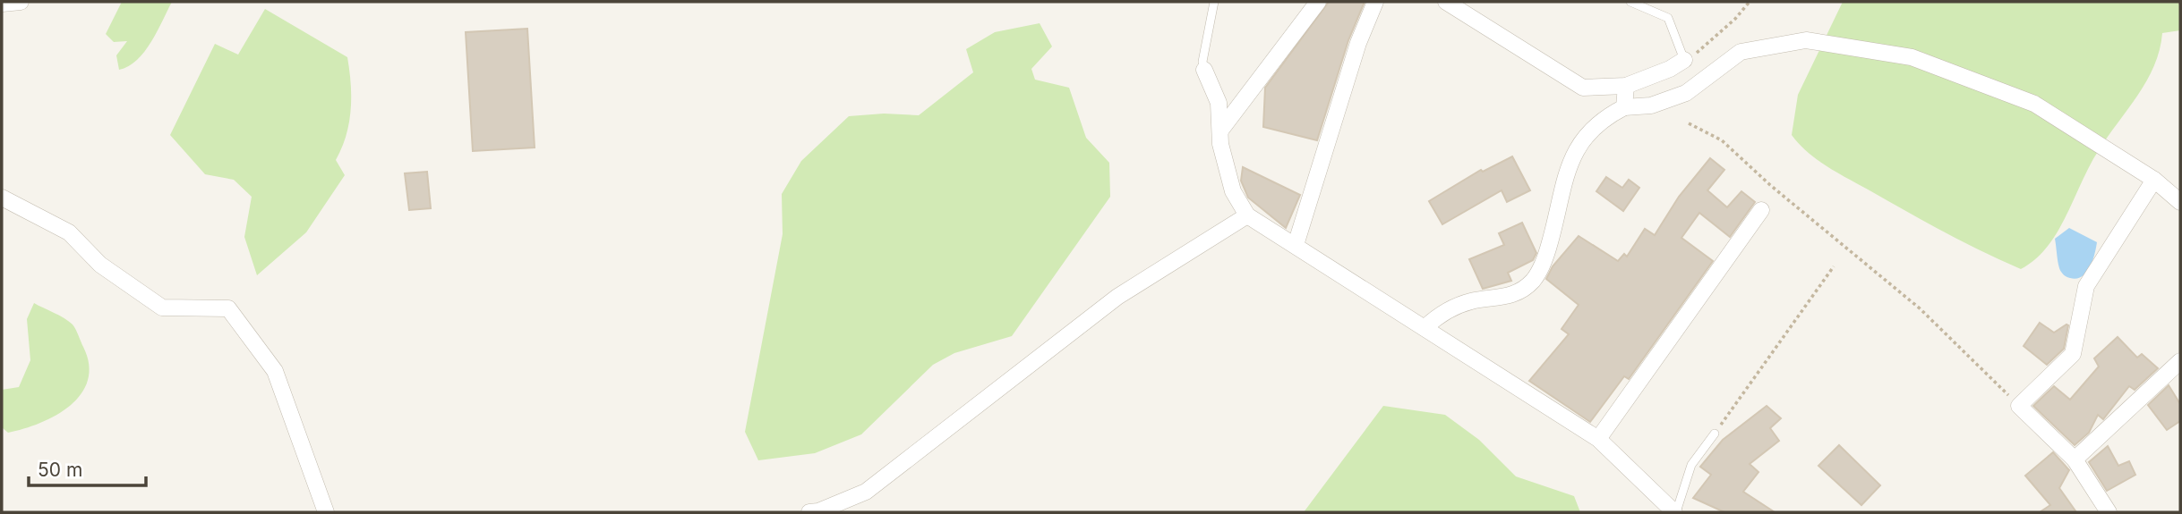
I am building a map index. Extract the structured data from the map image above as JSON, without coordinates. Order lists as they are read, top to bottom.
{
  "scale_bar": "50 m"
}
